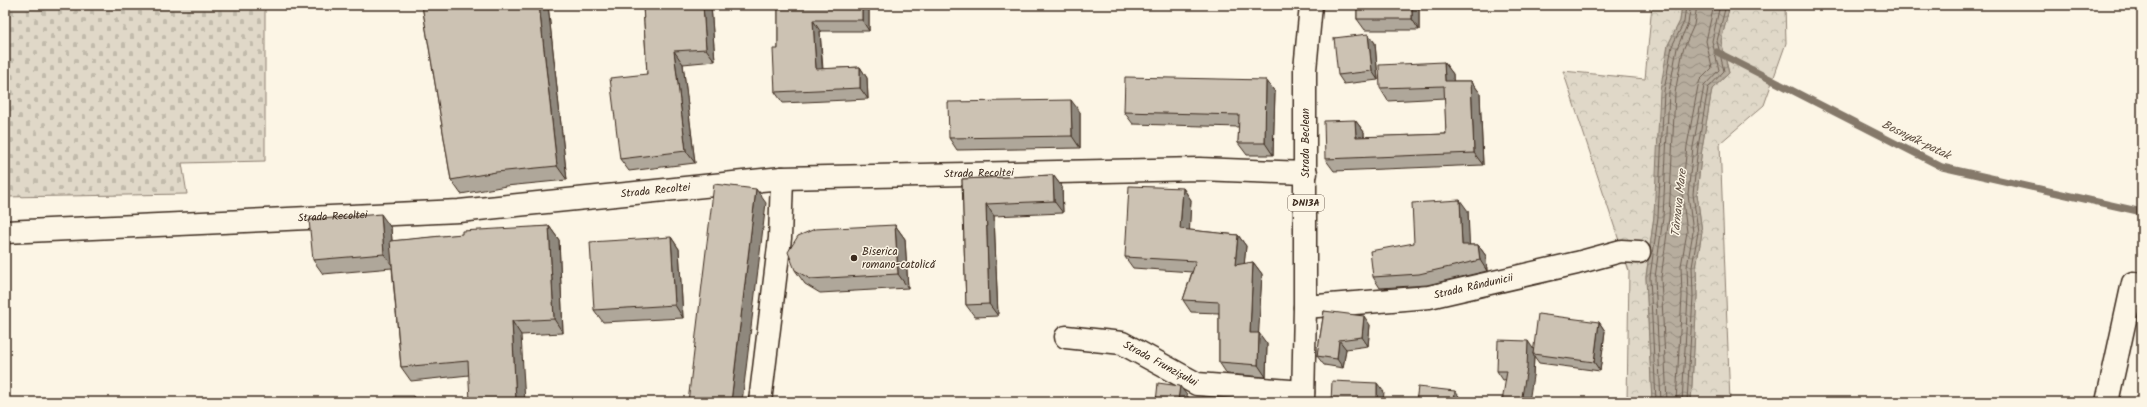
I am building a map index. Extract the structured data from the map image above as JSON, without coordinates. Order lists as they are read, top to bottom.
{
  "streets": {
    "street": [
      "Strada Beclean",
      "Strada Recoltei",
      "DN13A",
      "Strada Rândunicii",
      "Strada Frunzișului"
    ]
  },
  "crossings": [
    ["Strada Beclean", "Strada Recoltei"],
    ["Strada Beclean", "Strada Rândunicii"],
    ["Strada Beclean", "Strada Frunzișului"]
  ],
  "water": ["Bosnyák-patak", "Târnava Mare"],
  "places": ["Biserica romano-catolică"]
}
